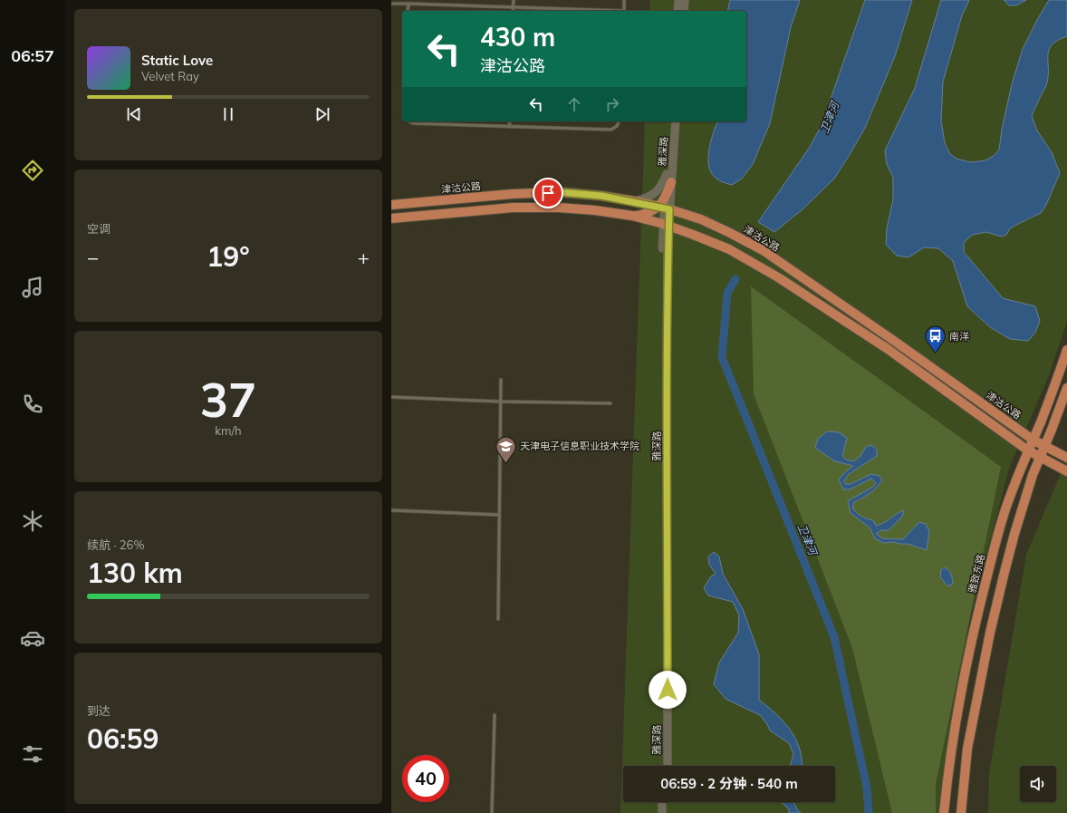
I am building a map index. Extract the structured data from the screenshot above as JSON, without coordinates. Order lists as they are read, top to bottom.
{
  "streets": {
    "main road": ["津沽公路", "雅致东路"],
    "street": ["雅深路"]
  },
  "crossings": [
    ["雅深路", "津沽公路"],
    ["津沽公路", "雅致东路"]
  ],
  "water": ["卫津河"],
  "places": {
    "bus stop": ["南洋"],
    "school or university": ["天津电子信息职业技术学院"]
  },
  "page": {
    "tabs": "06:57",
    "turn": ["430 m", "津沽公路"],
    "song": ["Static Love", "Velvet Ray"],
    "tile": [
      "空调",
      ["37", "km/h"],
      ["续航 · 26%", "130 km"],
      ["到达", "06:59"]
    ],
    "heat": ["−", "19°", "+"],
    "limit": "40",
    "trip": "06:59 · 2 分钟 · 540 m"
  }
}
